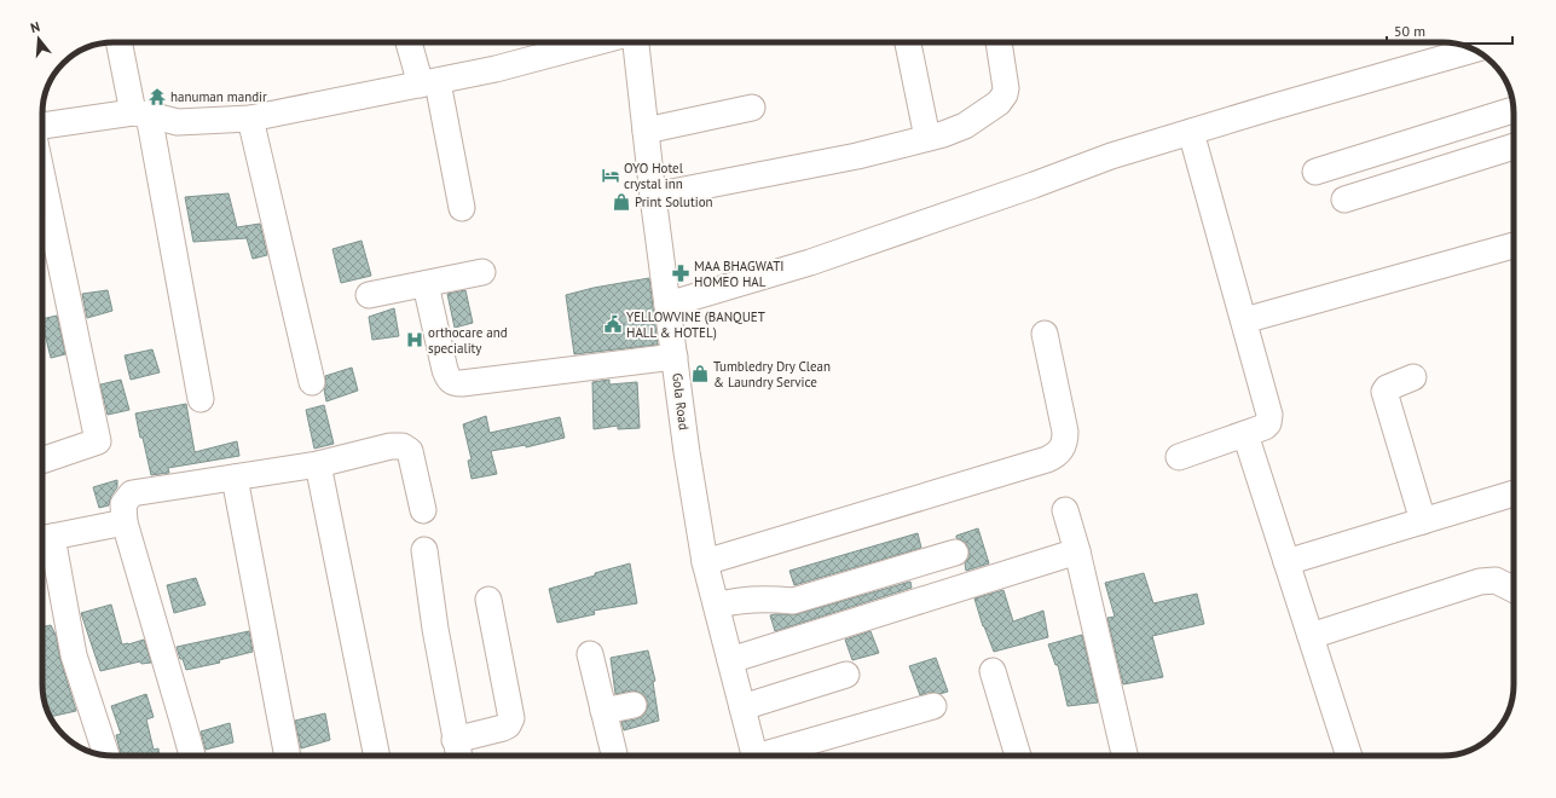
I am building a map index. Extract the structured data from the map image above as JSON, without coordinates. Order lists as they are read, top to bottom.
{
  "streets": {
    "street": ["Gola Road"]
  },
  "places": {
    "temple": ["hanuman mandir"],
    "hotel": ["OYO Hotel crystal inn"],
    "shop": ["Print Solution", "Tumbledry Dry Clean & Laundry Service"],
    "pharmacy": ["MAA BHAGWATI HOMEO HAL"],
    "public building": ["YELLOWVINE (BANQUET HALL & HOTEL)"],
    "hospital": ["orthocare and speciality"]
  },
  "scale_bar": "50 m",
  "north": "top"
}
